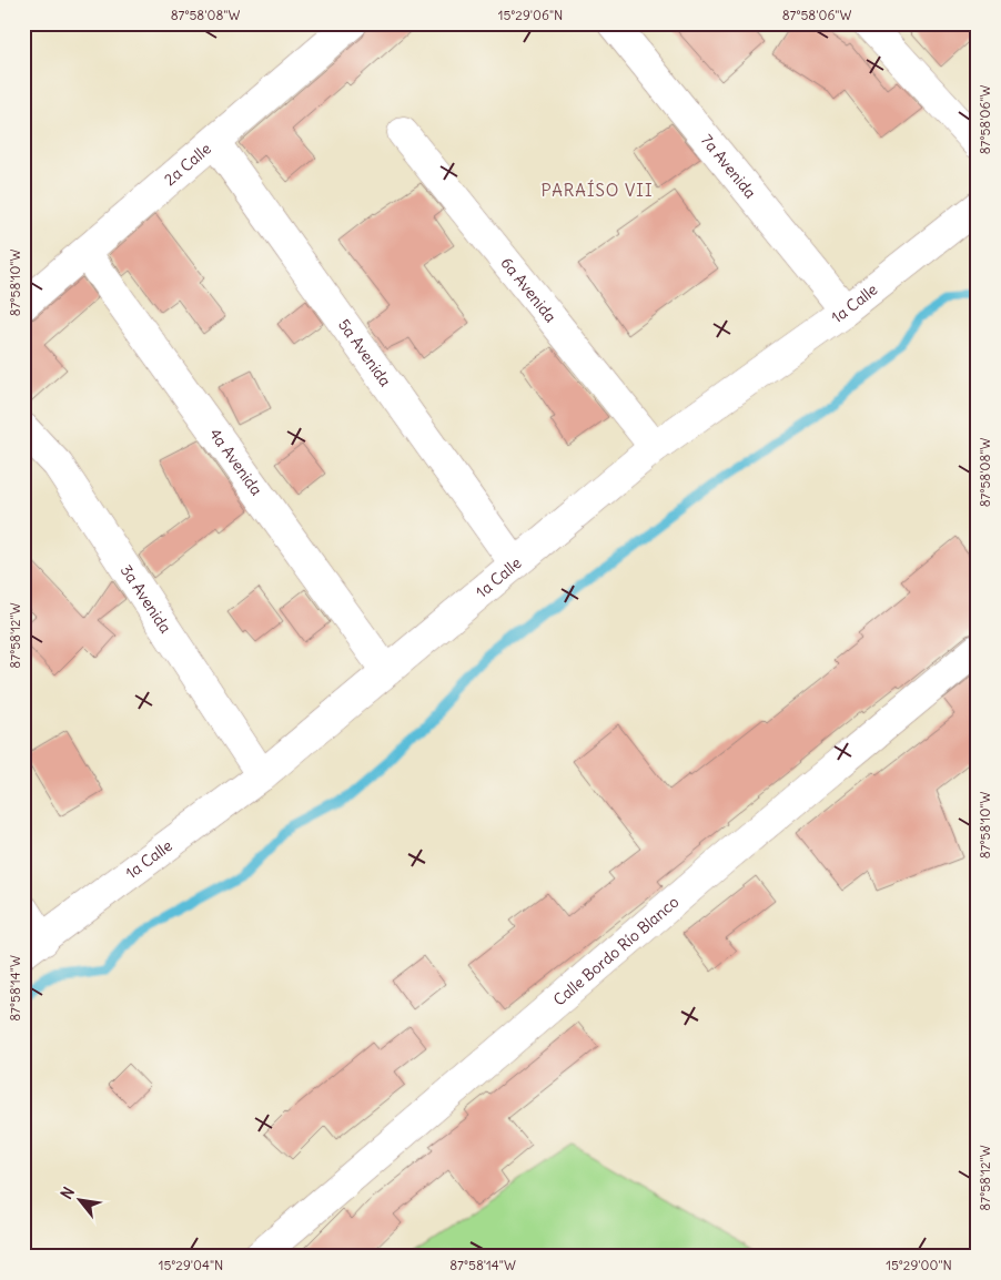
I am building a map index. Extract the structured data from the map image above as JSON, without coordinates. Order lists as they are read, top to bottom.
{
  "streets": {
    "street": [
      "2a Calle",
      "7a Avenida",
      "6a Avenida",
      "1a Calle",
      "5a Avenida",
      "4a Avenida",
      "3a Avenida",
      "Calle Bordo Río Blanco"
    ]
  },
  "crossings": [
    ["2a Calle", "5a Avenida"],
    ["2a Calle", "4a Avenida"],
    ["7a Avenida", "1a Calle"],
    ["6a Avenida", "1a Calle"],
    ["1a Calle", "5a Avenida"],
    ["1a Calle", "4a Avenida"],
    ["1a Calle", "3a Avenida"]
  ],
  "districts": ["PARAÍSO VII"],
  "north": "top left",
  "coordinates": [
    "87°58'08\"W",
    "15°29'06\"N",
    "87°58'06\"W",
    "87°58'10\"W",
    "87°58'12\"W",
    "87°58'14\"W",
    "15°29'04\"N",
    "15°29'00\"N"
  ]
}
